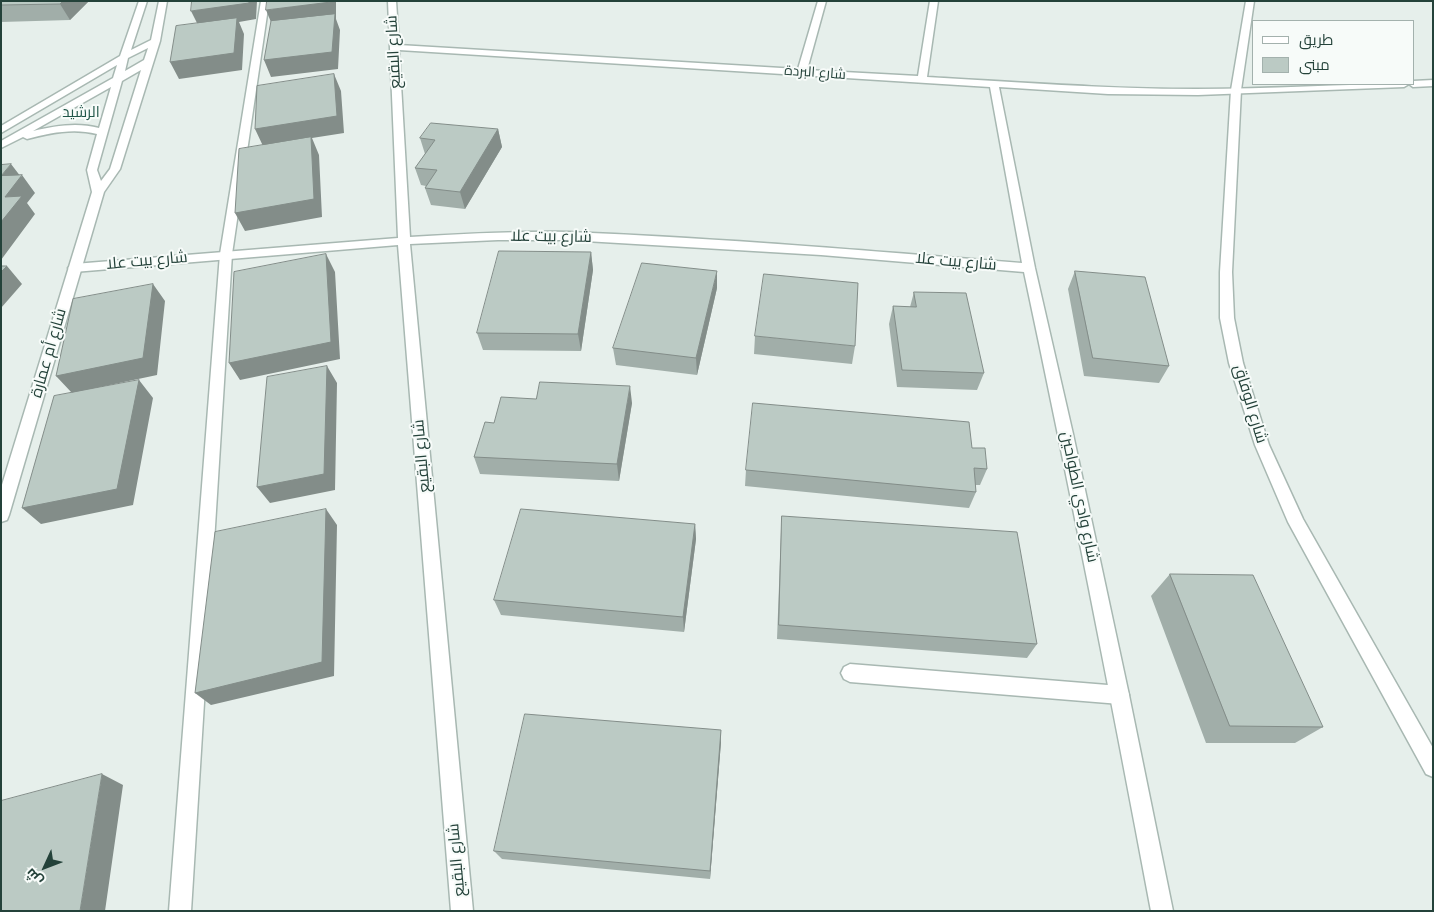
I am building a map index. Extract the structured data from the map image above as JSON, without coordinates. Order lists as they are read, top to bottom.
{
  "streets": {
    "street": [
      "شارع البقيع",
      "شارع البردة",
      "شارع بيت علا",
      "شارع أم عمارة",
      "شارع الوفاق",
      "شارع وادي الطواحين"
    ]
  },
  "crossings": [
    ["شارع البقيع", "شارع البردة"],
    ["شارع البقيع", "شارع بيت علا"],
    ["شارع البردة", "شارع الوفاق"],
    ["شارع البردة", "شارع وادي الطواحين"],
    ["شارع بيت علا", "شارع أم عمارة"],
    ["شارع بيت علا", "شارع وادي الطواحين"]
  ],
  "districts": ["الرشيد"],
  "legend": ["طريق", "مبنى"],
  "north": "bottom left"
}
